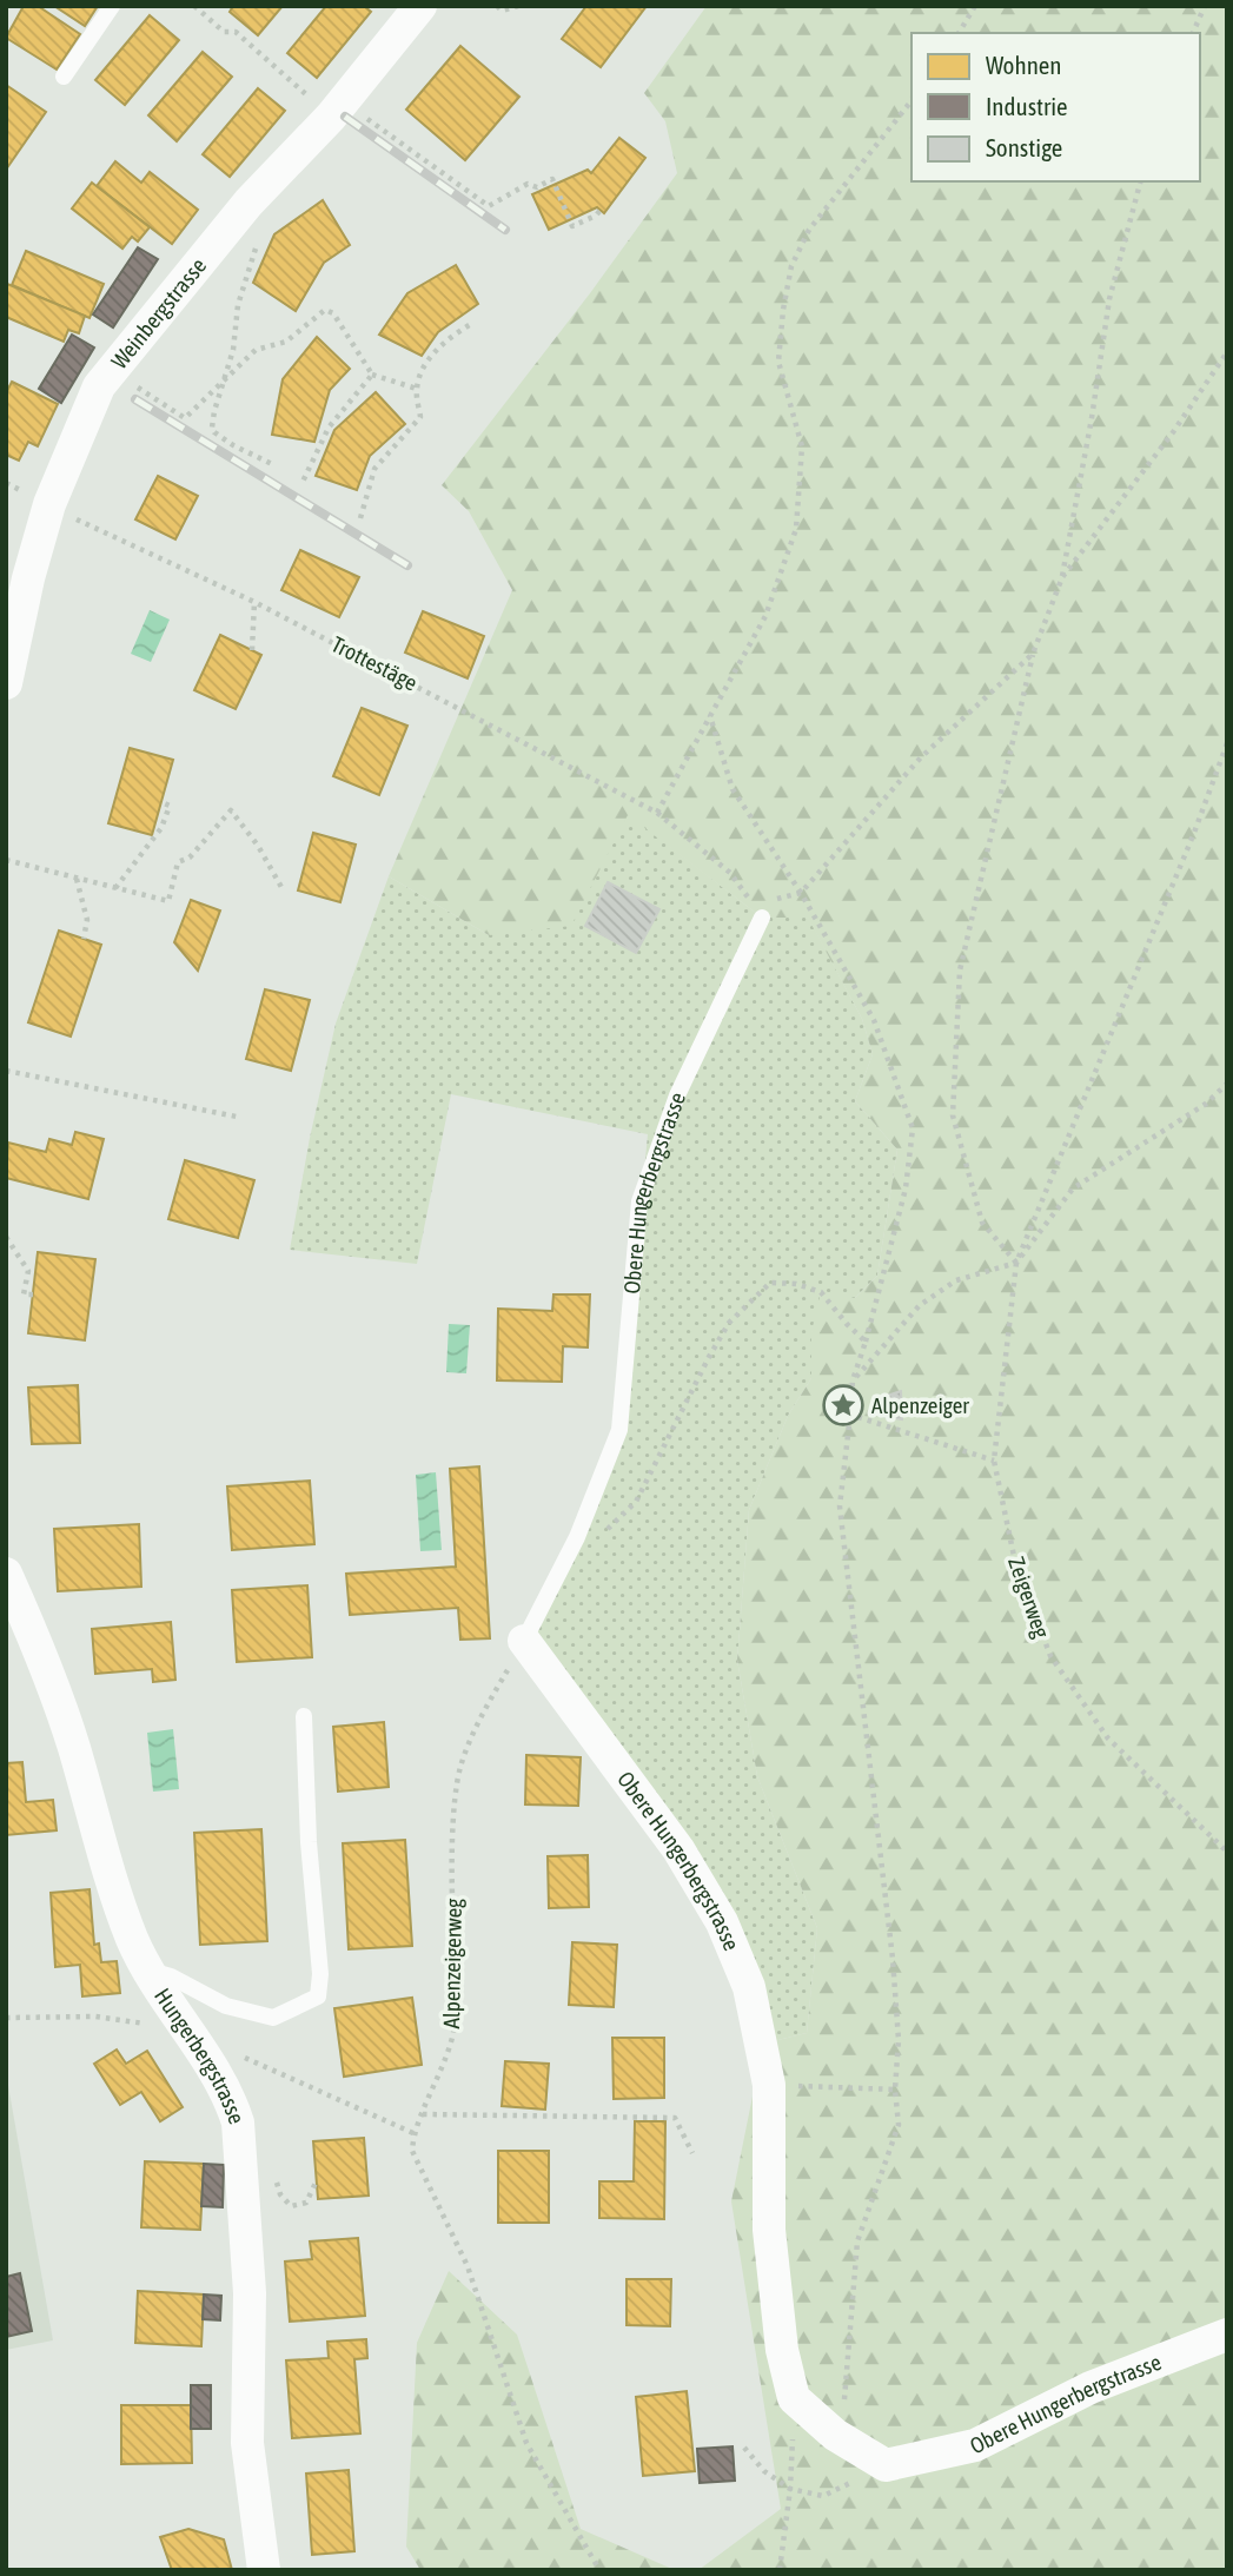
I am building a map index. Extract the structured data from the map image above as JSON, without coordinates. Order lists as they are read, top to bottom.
{
  "streets": {
    "street": ["Weinbergstrasse", "Obere Hungerbergstrasse", "Hungerbergstrasse"],
    "path": ["Trottestäge", "Zeigerweg", "Alpenzeigerweg"]
  },
  "crossings": [
    ["Trottestäge", "Obere Hungerbergstrasse"],
    ["Obere Hungerbergstrasse", "Alpenzeigerweg"]
  ],
  "places": {
    "place": ["Alpenzeiger"]
  },
  "legend": ["Wohnen", "Industrie", "Sonstige"]
}
